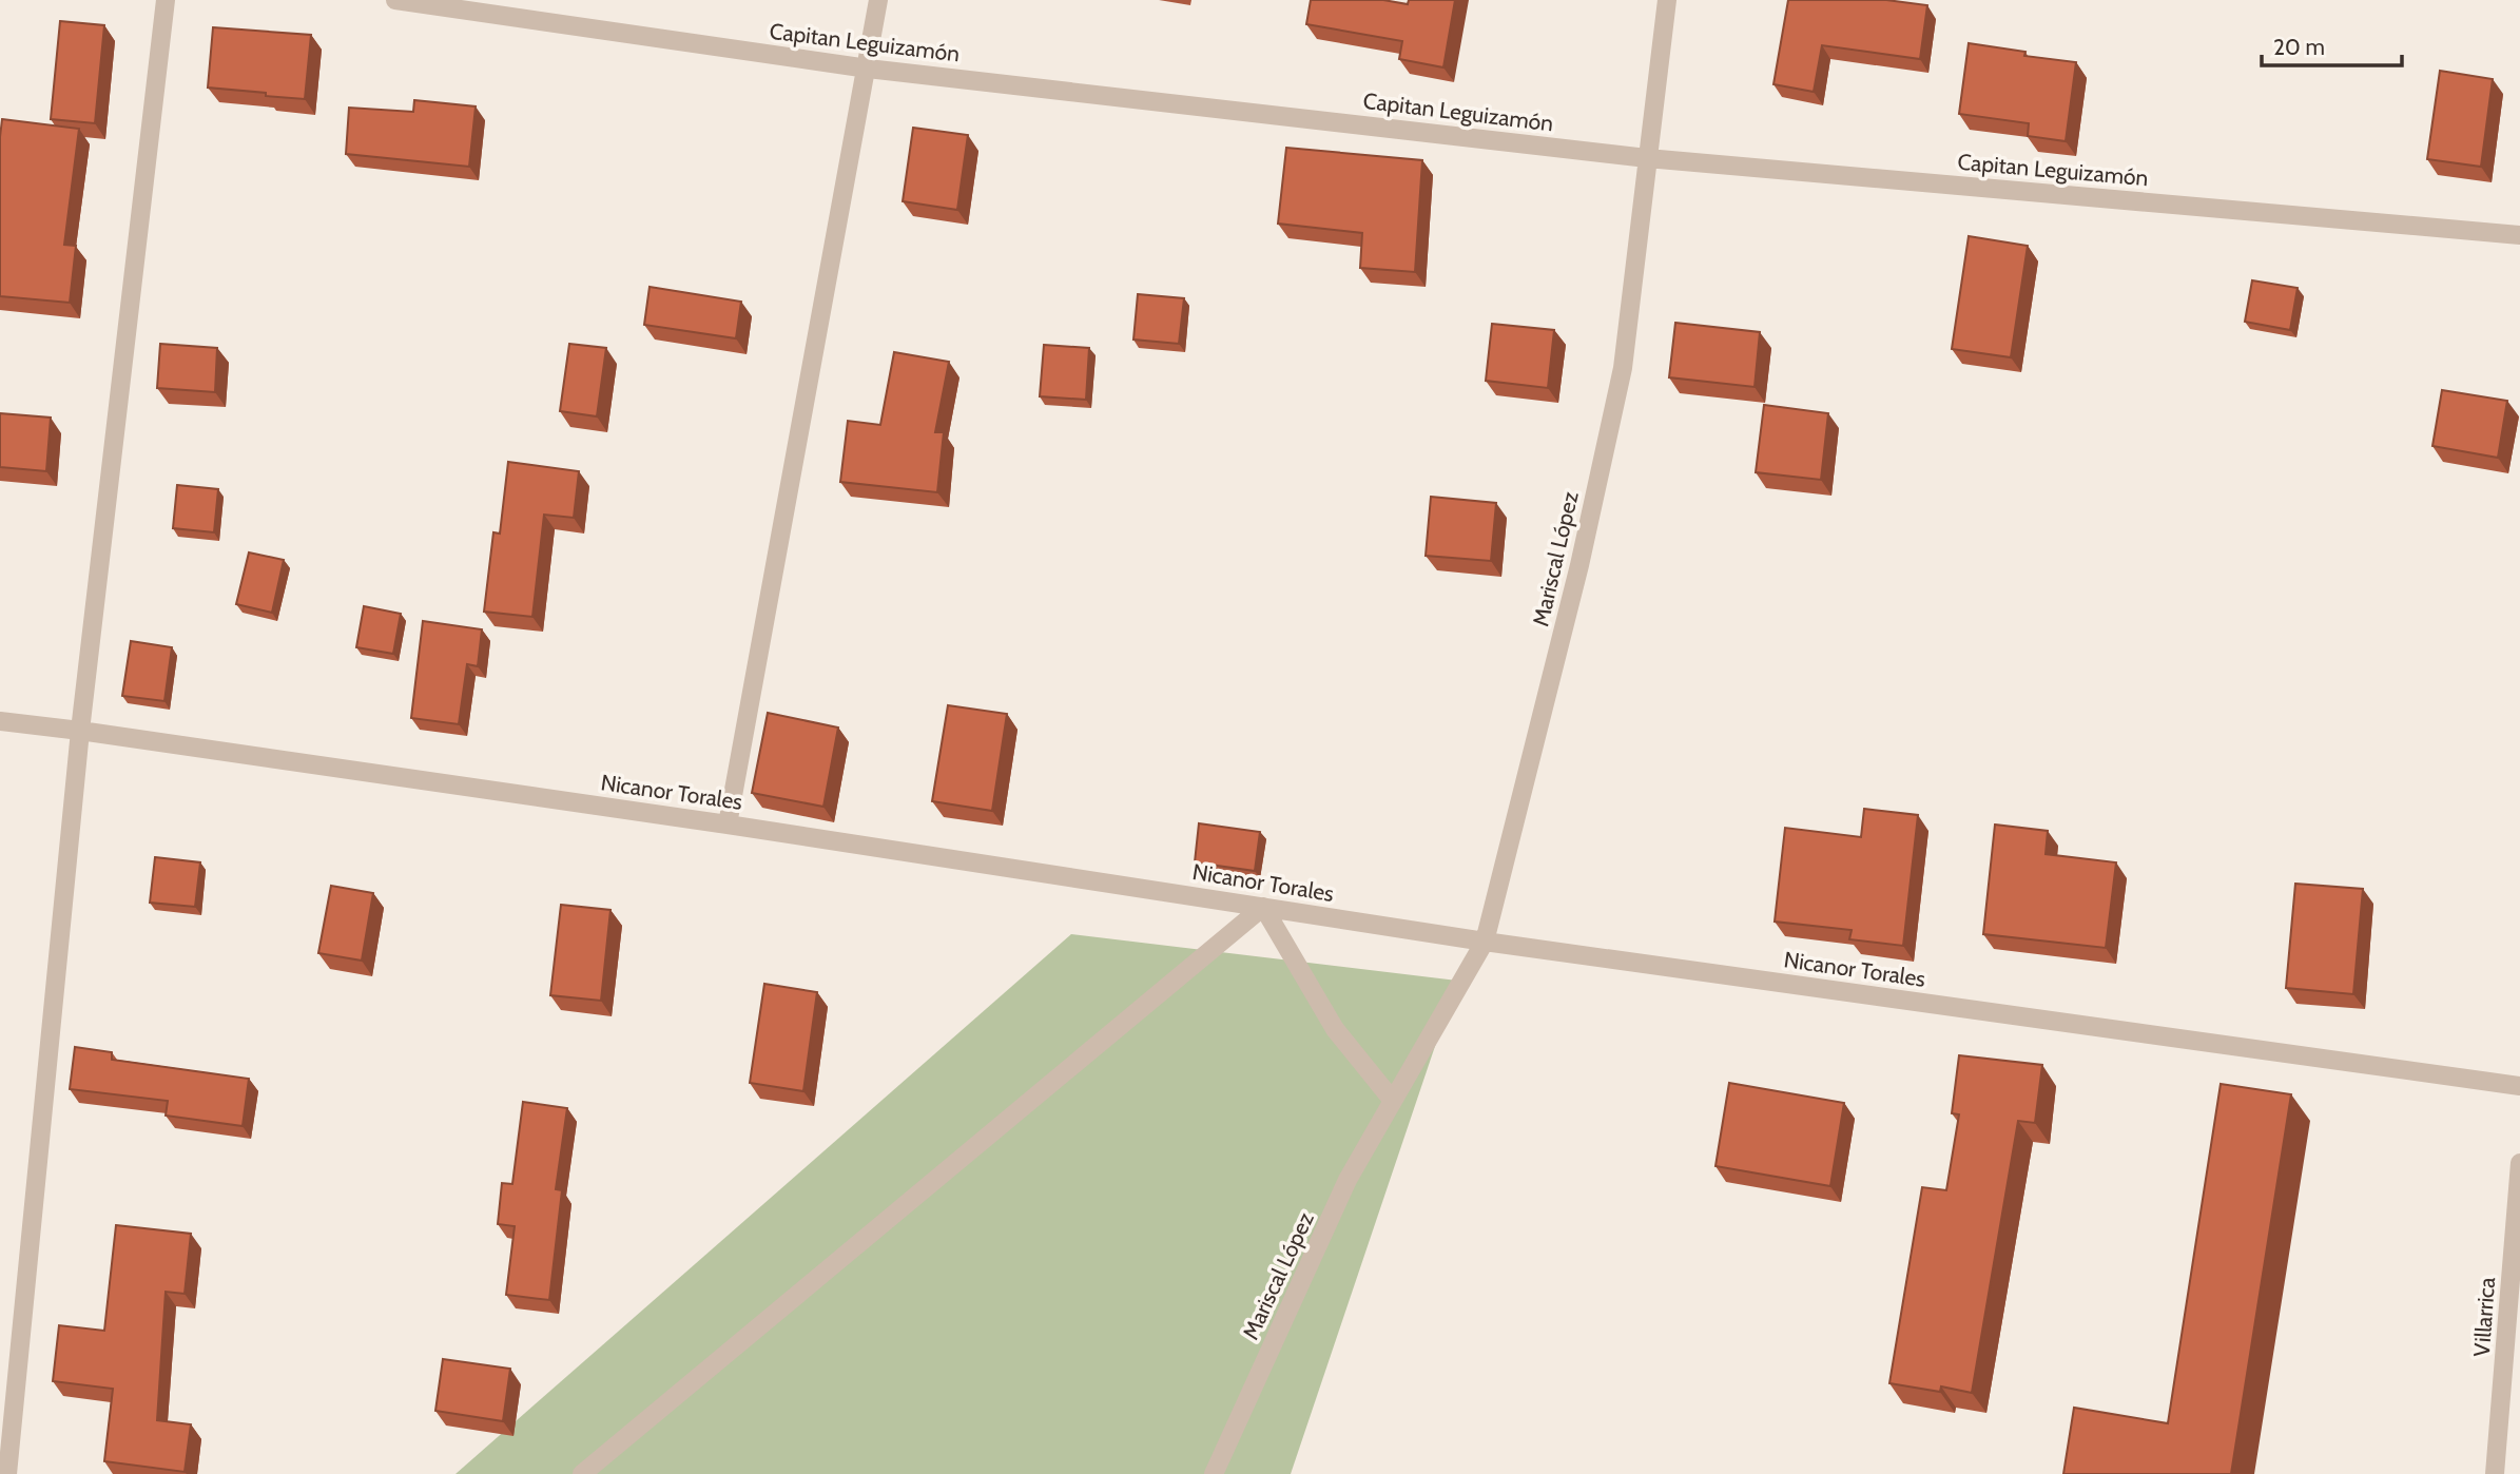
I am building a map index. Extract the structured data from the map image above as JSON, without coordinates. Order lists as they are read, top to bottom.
{
  "streets": {
    "street": [
      "Capitan Leguizamón",
      "Mariscal López",
      "Nicanor Torales",
      "Villarrica"
    ]
  },
  "crossings": [
    ["Capitan Leguizamón", "Mariscal López"],
    ["Mariscal López", "Nicanor Torales"]
  ],
  "scale_bar": "20 m"
}
